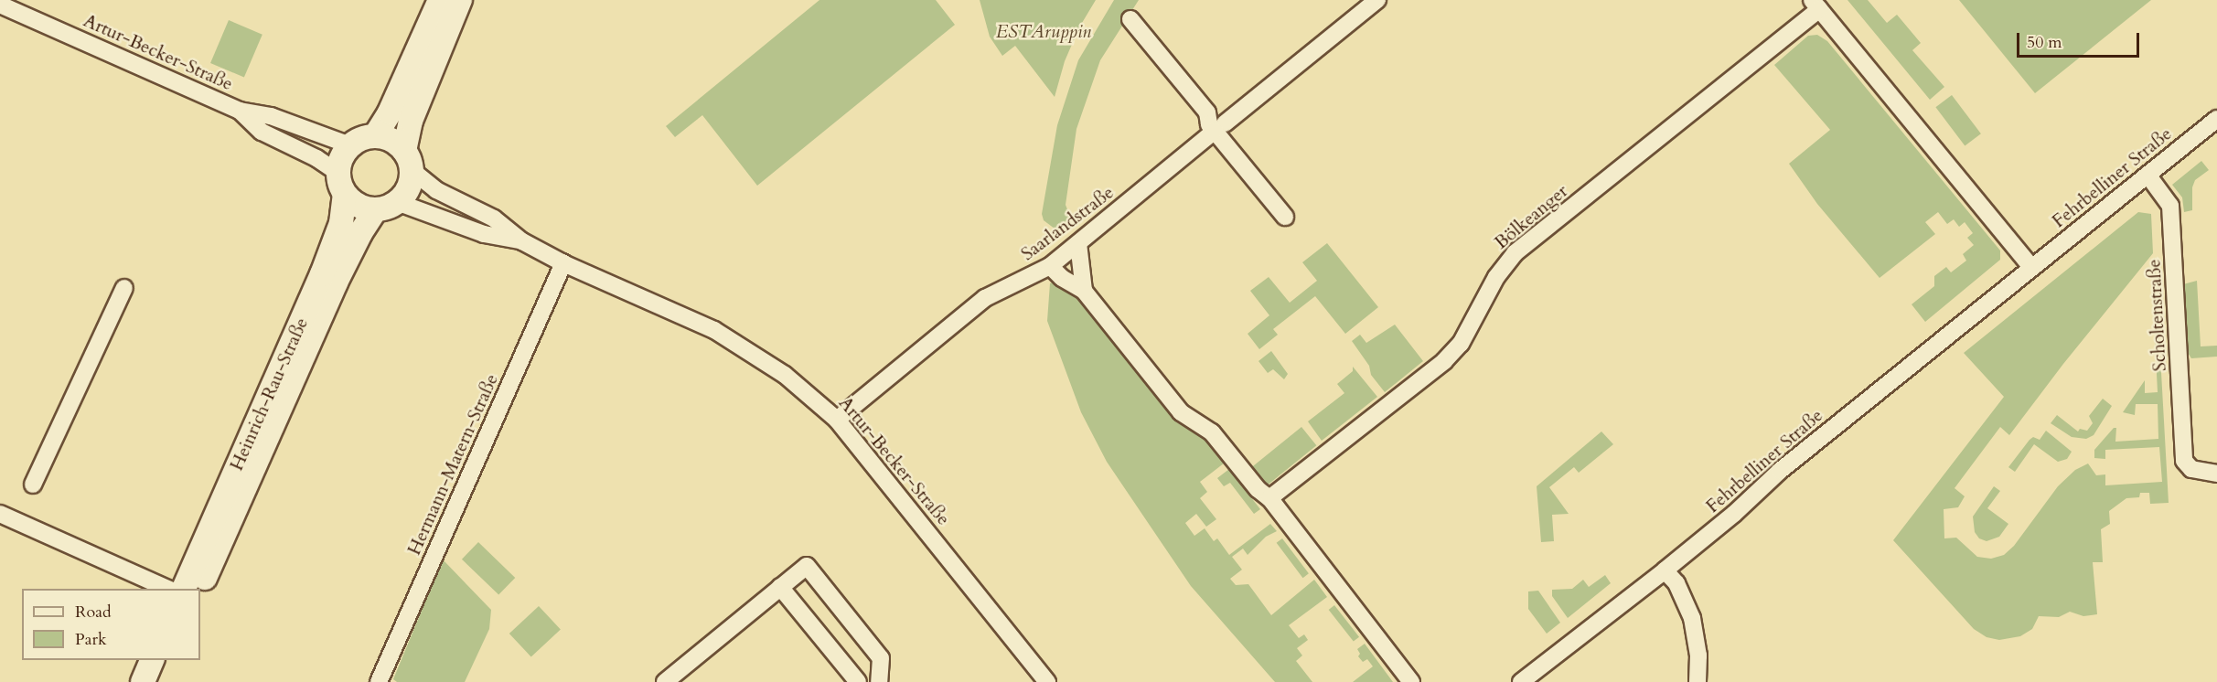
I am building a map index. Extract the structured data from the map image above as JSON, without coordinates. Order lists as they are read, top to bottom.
{
  "streets": {
    "main road": ["Heinrich-Rau-Straße"],
    "street": [
      "Artur-Becker-Straße",
      "Fehrbelliner Straße",
      "Bölkeanger",
      "Saarlandstraße",
      "Scholtenstraße",
      "Hermann-Matern-Straße"
    ]
  },
  "crossings": [
    ["Artur-Becker-Straße", "Saarlandstraße"],
    ["Artur-Becker-Straße", "Heinrich-Rau-Straße"],
    ["Artur-Becker-Straße", "Hermann-Matern-Straße"],
    ["Fehrbelliner Straße", "Scholtenstraße"]
  ],
  "parks": ["ESTAruppin"],
  "legend": ["Road", "Park"],
  "scale_bar": "50 m"
}
